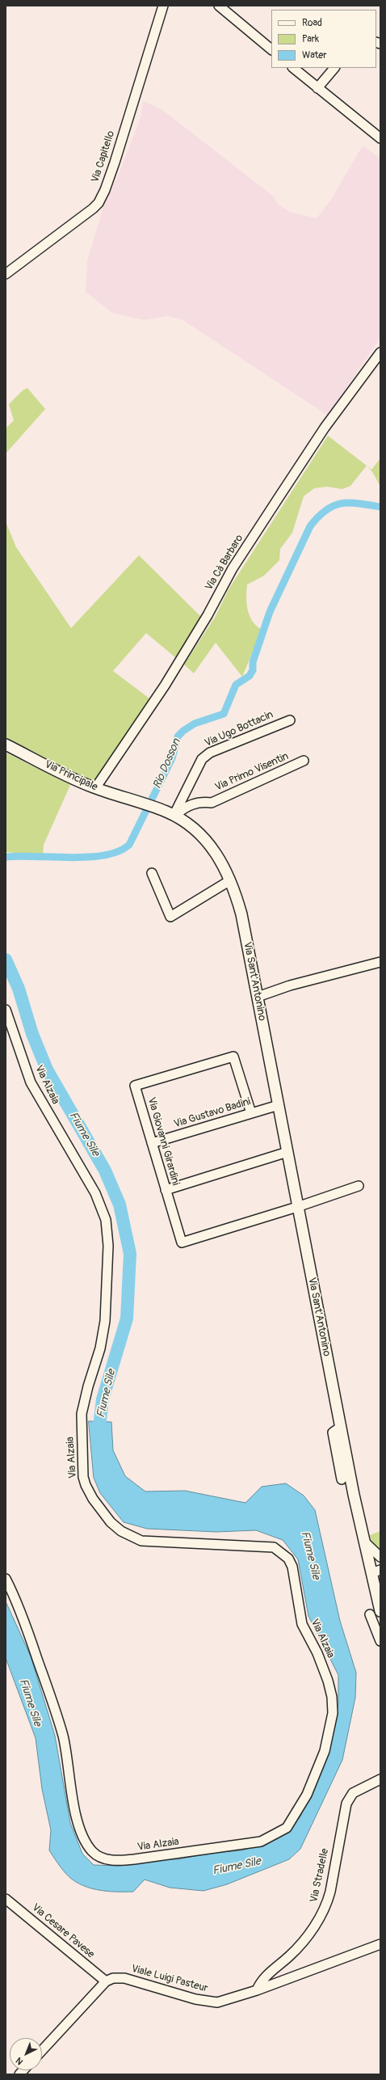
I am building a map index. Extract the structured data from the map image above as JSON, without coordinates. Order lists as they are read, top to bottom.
{
  "streets": {
    "main road": ["Via Principale", "Via Sant'Antonino"],
    "street": [
      "Via Capitello",
      "Via Cà Barbaro",
      "Via Ugo Bottacin",
      "Via Primo Visentin",
      "Via Alzaia",
      "Via Gustavo Badini",
      "Via Giovanni Girardini",
      "Via Stradelle",
      "Via Cesare Pavese",
      "Viale Luigi Pasteur"
    ]
  },
  "crossings": [
    ["Via Cà Barbaro", "Via Principale"],
    ["Via Ugo Bottacin", "Via Primo Visentin"],
    ["Via Ugo Bottacin", "Via Sant'Antonino"],
    ["Via Primo Visentin", "Via Sant'Antonino"],
    ["Via Principale", "Via Sant'Antonino"],
    ["Via Sant'Antonino", "Via Gustavo Badini"],
    ["Via Sant'Antonino", "Via Giovanni Girardini"],
    ["Via Gustavo Badini", "Via Giovanni Girardini"],
    ["Via Stradelle", "Viale Luigi Pasteur"],
    ["Via Cesare Pavese", "Viale Luigi Pasteur"]
  ],
  "water": ["Rio Dosson", "Fiume Sile"],
  "legend": ["Road", "Park", "Water"],
  "north": "bottom left"
}
